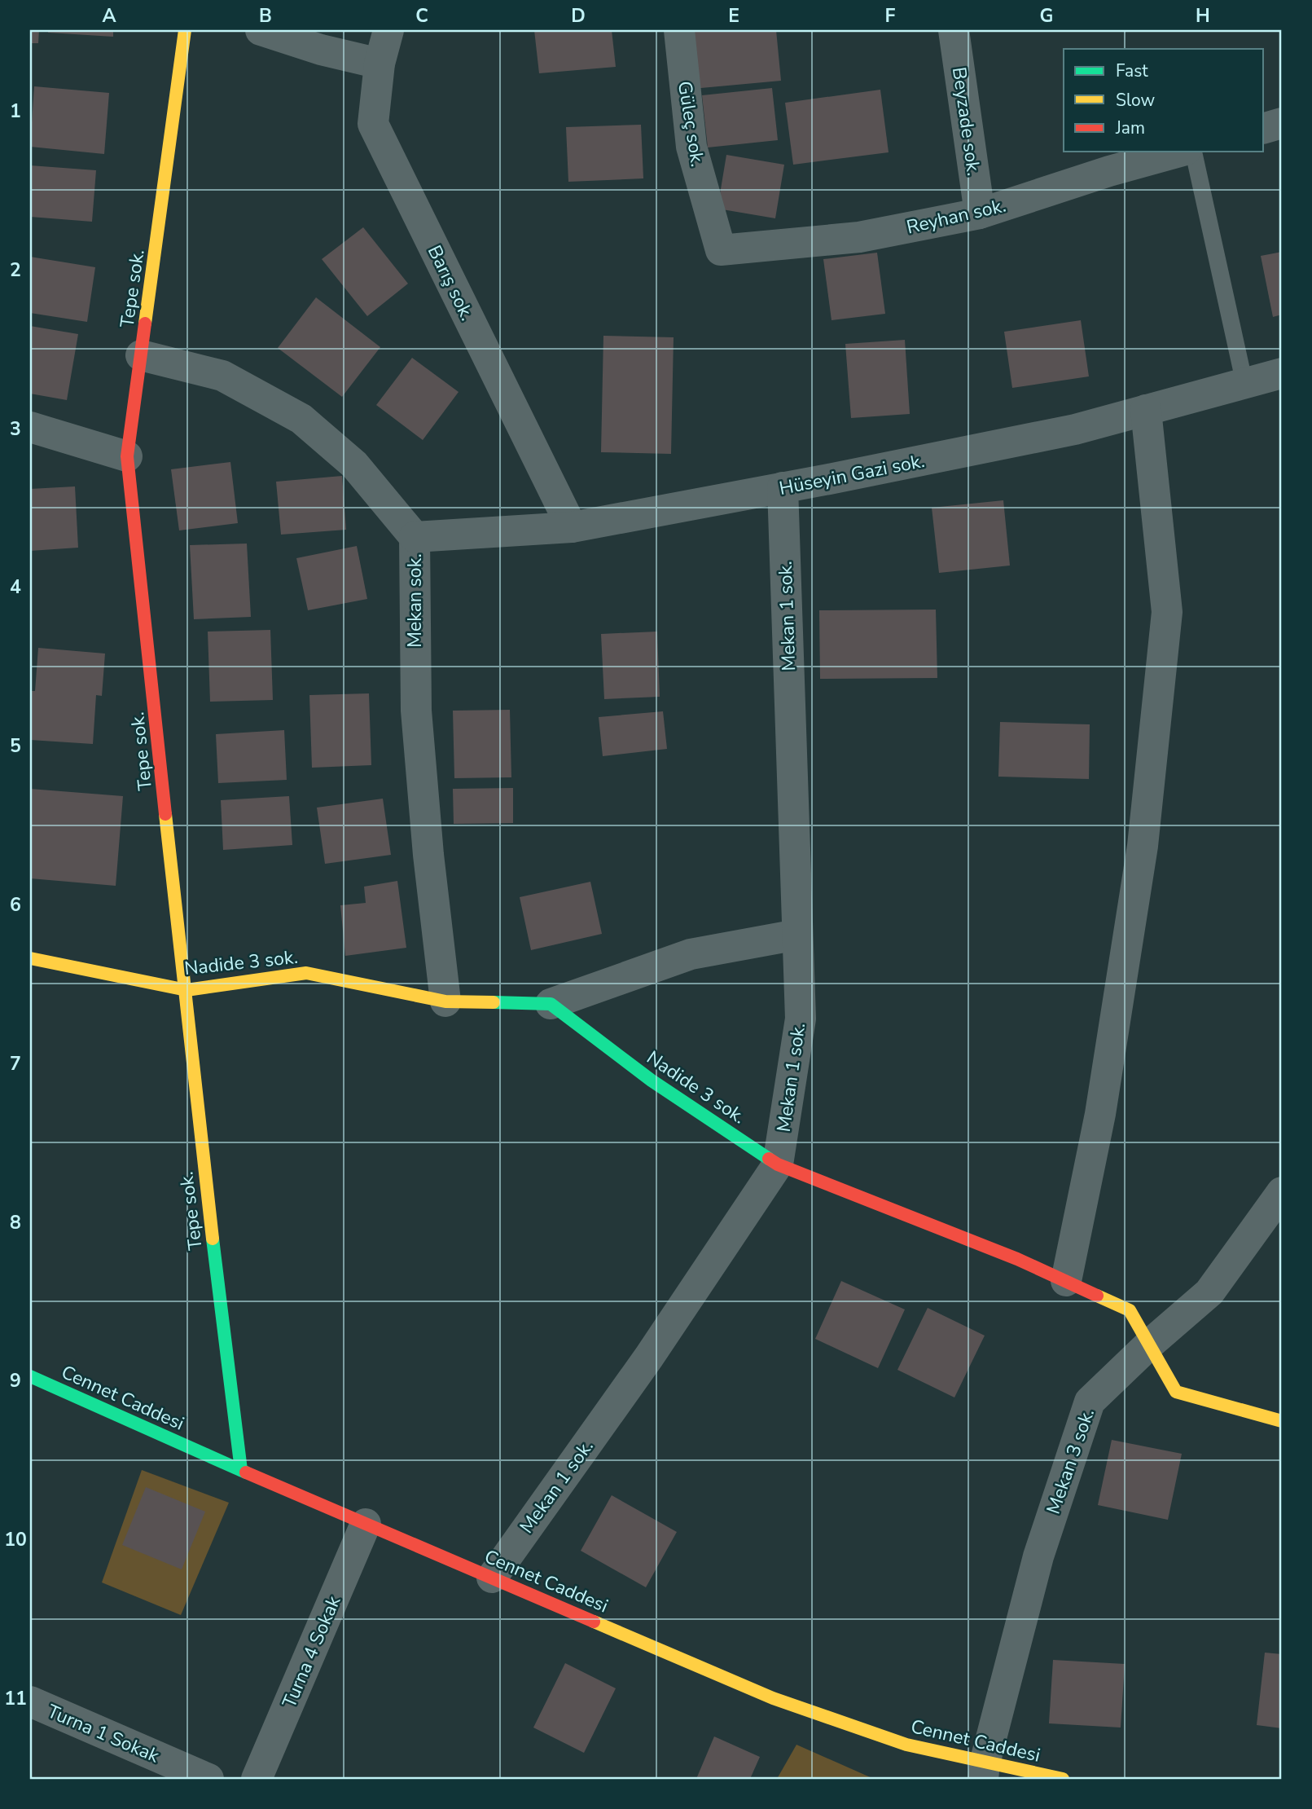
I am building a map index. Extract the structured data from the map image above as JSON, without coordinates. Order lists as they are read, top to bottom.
{
  "streets": {
    "street": [
      "Beyzade sok.",
      "Güleç sok.",
      "Reyhan sok.",
      "Barış sok.",
      "Tepe sok.",
      "Hüseyin Gazi sok.",
      "Mekan sok.",
      "Mekan 1 sok.",
      "Nadide 3 sok.",
      "Cennet Caddesi",
      "Mekan 3 sok.",
      "Turna 4 Sokak",
      "Turna 1 Sokak"
    ]
  },
  "crossings": [
    ["Beyzade sok.", "Reyhan sok."],
    ["Güleç sok.", "Reyhan sok."],
    ["Barış sok.", "Hüseyin Gazi sok."],
    ["Tepe sok.", "Mekan sok."],
    ["Tepe sok.", "Nadide 3 sok."],
    ["Tepe sok.", "Cennet Caddesi"],
    ["Hüseyin Gazi sok.", "Mekan sok."],
    ["Hüseyin Gazi sok.", "Mekan 1 sok."],
    ["Mekan sok.", "Nadide 3 sok."],
    ["Mekan 1 sok.", "Nadide 3 sok."],
    ["Mekan 1 sok.", "Cennet Caddesi"],
    ["Nadide 3 sok.", "Mekan 3 sok."],
    ["Cennet Caddesi", "Mekan 3 sok."],
    ["Cennet Caddesi", "Turna 4 Sokak"]
  ],
  "legend": ["Fast", "Slow", "Jam"],
  "grid": {
    "columns": [
      "A",
      "B",
      "C",
      "D",
      "E",
      "F",
      "G",
      "H"
    ],
    "rows": [
      "1",
      "2",
      "3",
      "4",
      "5",
      "6",
      "7",
      "8",
      "9",
      "10",
      "11"
    ]
  }
}
